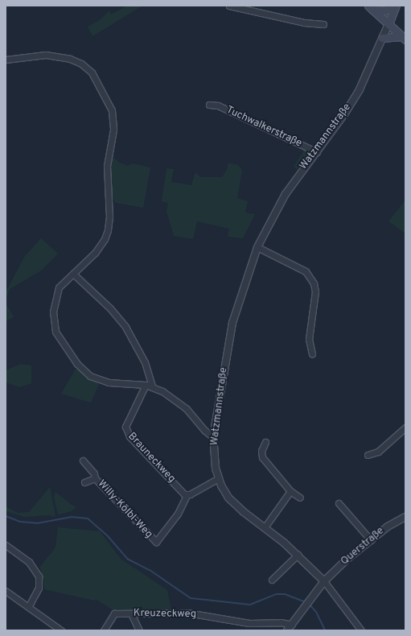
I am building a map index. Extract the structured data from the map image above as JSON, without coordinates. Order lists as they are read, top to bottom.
{
  "streets": {
    "street": [
      "Tuchwalkerstraße",
      "Watzmannstraße",
      "Brauneckweg",
      "Willy-Kölbl-Weg",
      "Querstraße",
      "Kreuzeckweg"
    ]
  },
  "crossings": [
    ["Tuchwalkerstraße", "Watzmannstraße"],
    ["Watzmannstraße", "Querstraße"],
    ["Brauneckweg", "Willy-Kölbl-Weg"],
    ["Querstraße", "Kreuzeckweg"]
  ]
}
